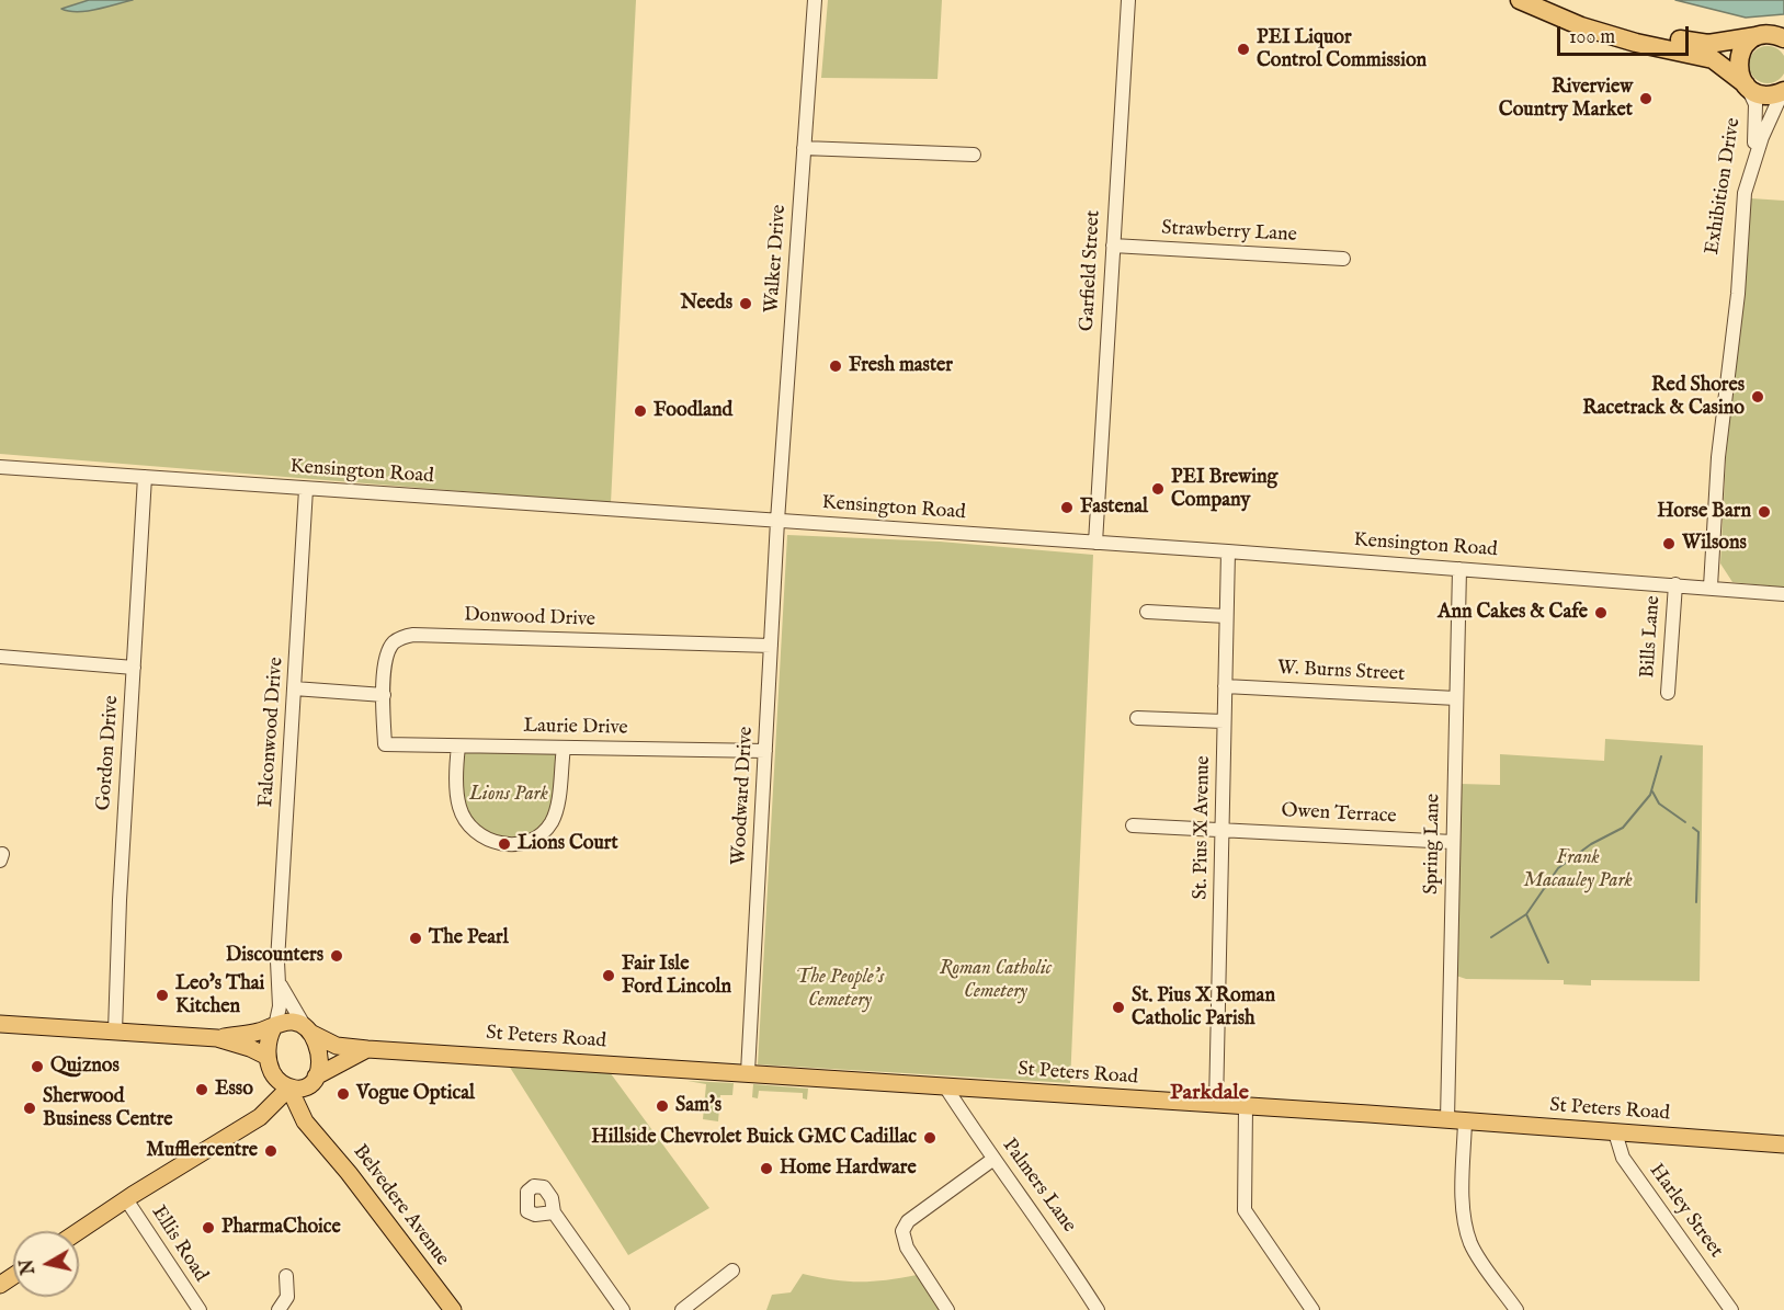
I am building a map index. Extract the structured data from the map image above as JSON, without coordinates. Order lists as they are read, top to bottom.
{
  "streets": {
    "main road": ["St Peters Road", "Belvedere Avenue"],
    "street": [
      "Exhibition Drive",
      "Strawberry Lane",
      "Walker Drive",
      "Garfield Street",
      "Kensington Road",
      "Donwood Drive",
      "Bills Lane",
      "W. Burns Street",
      "Laurie Drive",
      "Falconwood Drive",
      "Gordon Drive",
      "Woodward Drive",
      "Owen Terrace",
      "St. Pius X Avenue",
      "Spring Lane",
      "Palmers Lane",
      "Harley Street",
      "Ellis Road"
    ]
  },
  "crossings": [
    ["Exhibition Drive", "Kensington Road"],
    ["Strawberry Lane", "Garfield Street"],
    ["Walker Drive", "Kensington Road"],
    ["Walker Drive", "Woodward Drive"],
    ["Garfield Street", "Kensington Road"],
    ["Kensington Road", "Bills Lane"],
    ["Kensington Road", "Falconwood Drive"],
    ["Kensington Road", "Gordon Drive"],
    ["Kensington Road", "Woodward Drive"],
    ["Kensington Road", "St. Pius X Avenue"],
    ["Kensington Road", "Spring Lane"],
    ["Donwood Drive", "Laurie Drive"],
    ["Donwood Drive", "Woodward Drive"],
    ["W. Burns Street", "St. Pius X Avenue"],
    ["W. Burns Street", "Spring Lane"],
    ["Laurie Drive", "Woodward Drive"],
    ["Falconwood Drive", "St Peters Road"],
    ["Falconwood Drive", "Belvedere Avenue"],
    ["Woodward Drive", "St Peters Road"],
    ["Owen Terrace", "St. Pius X Avenue"],
    ["Owen Terrace", "Spring Lane"],
    ["St. Pius X Avenue", "St Peters Road"],
    ["Spring Lane", "St Peters Road"],
    ["St Peters Road", "Palmers Lane"],
    ["St Peters Road", "Belvedere Avenue"],
    ["St Peters Road", "Harley Street"]
  ],
  "districts": ["Parkdale"],
  "parks": [
    "Lions Park",
    "Frank Macauley Park",
    "Roman Catholic Cemetery",
    "The People's Cemetery"
  ],
  "places": [
    "PEI Liquor Control Commission",
    "Riverview Country Market",
    "Needs",
    "Fresh master",
    "Red Shores Racetrack & Casino",
    "Foodland",
    "PEI Brewing Company",
    "Fastenal",
    "Horse Barn",
    "Wilsons",
    "Ann Cakes & Cafe",
    "Lions Court",
    "The Pearl",
    "Discounters",
    "Fair Isle Ford Lincoln",
    "Leo's Thai Kitchen",
    "St. Pius X Roman Catholic Parish",
    "Quiznos",
    "Esso",
    "Vogue Optical",
    "Sam's",
    "Sherwood Business Centre",
    "Hillside Chevrolet Buick GMC Cadillac",
    "Mufflercentre",
    "Home Hardware",
    "PharmaChoice"
  ],
  "scale_bar": "100 m",
  "north": "left"
}
